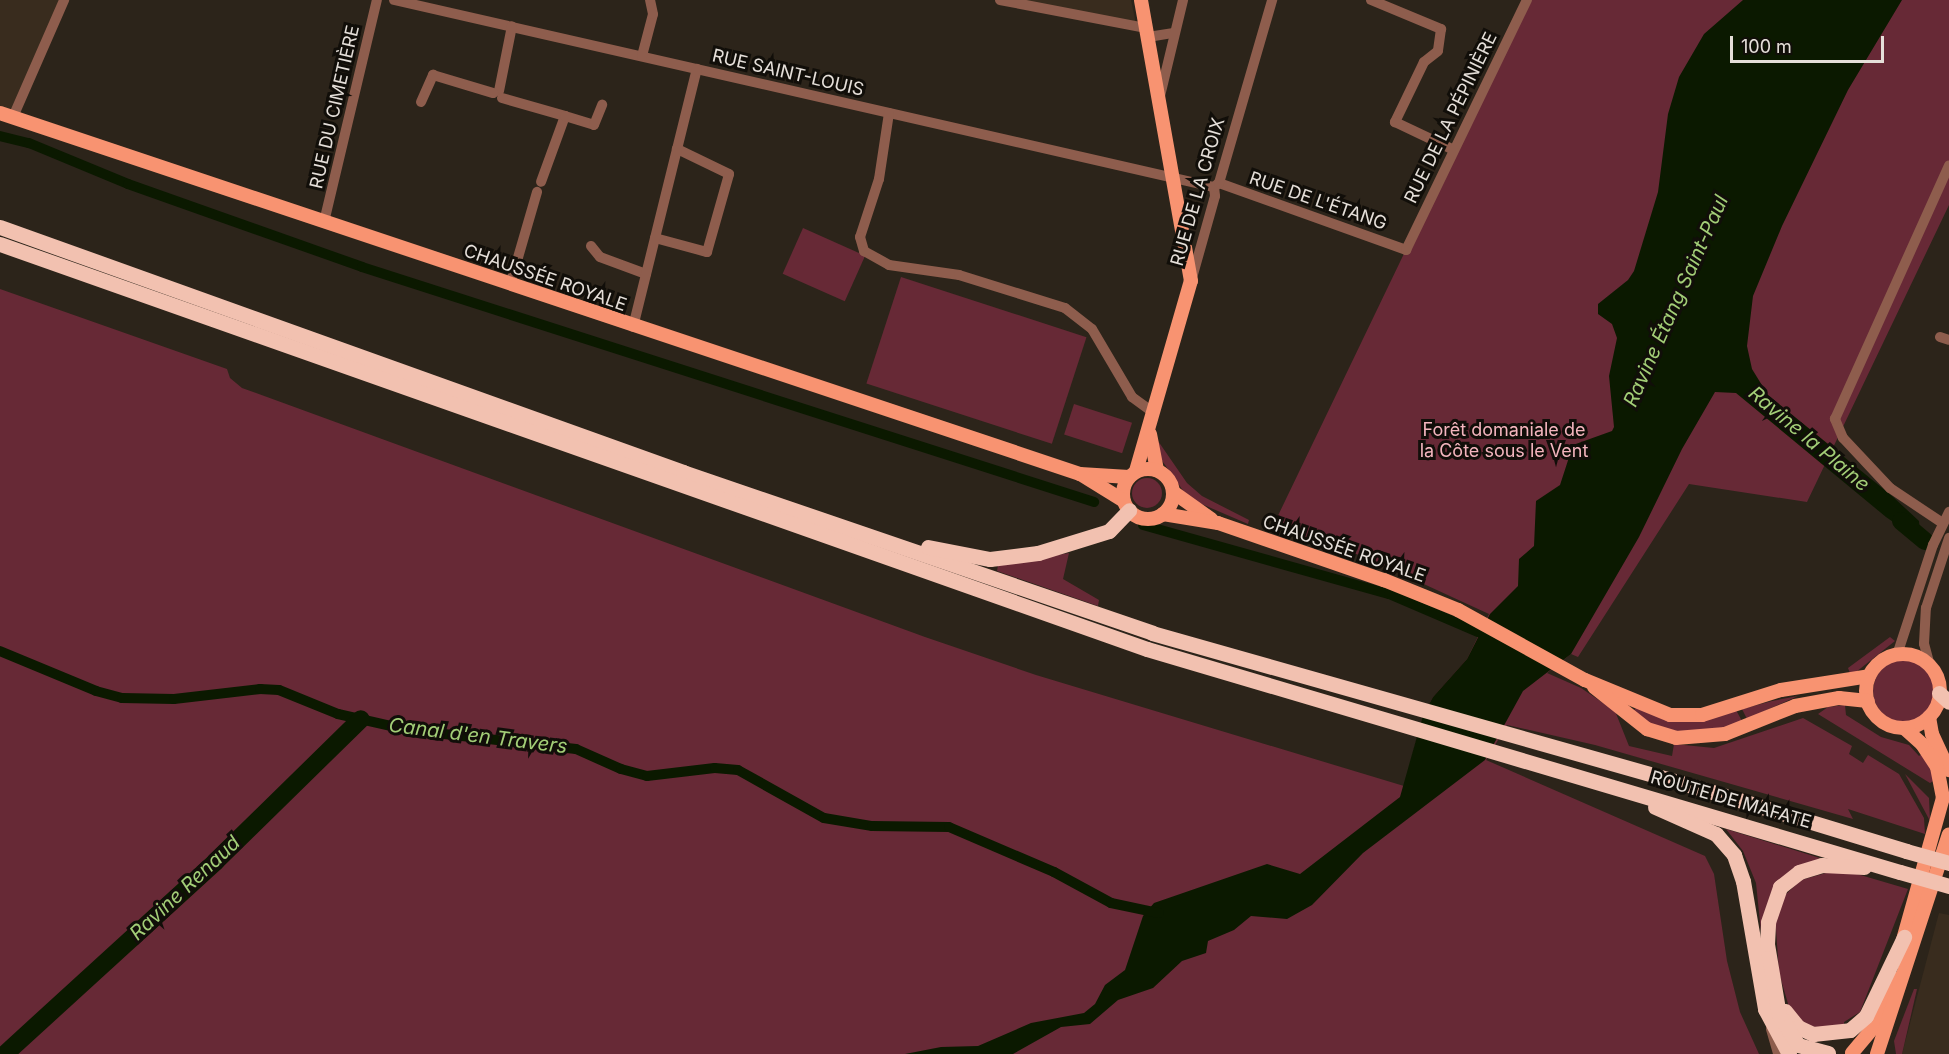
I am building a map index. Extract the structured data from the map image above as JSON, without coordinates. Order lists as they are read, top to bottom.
{
  "streets": {
    "highway": ["ROUTE DE MAFATE"],
    "main road": ["RUE DE LA CROIX", "CHAUSSÉE ROYALE"],
    "street": [
      "RUE SAINT-LOUIS",
      "RUE DU CIMETIÈRE",
      "RUE DE LA PÉPINIÈRE",
      "RUE DE L'ÉTANG"
    ]
  },
  "crossings": [
    ["RUE SAINT-LOUIS", "RUE DE L'ÉTANG"],
    ["RUE DU CIMETIÈRE", "CHAUSSÉE ROYALE"],
    ["RUE DE LA PÉPINIÈRE", "RUE DE L'ÉTANG"],
    ["RUE DE LA CROIX", "RUE DE L'ÉTANG"],
    ["RUE DE LA CROIX", "CHAUSSÉE ROYALE"]
  ],
  "water": [
    "Ravine Étang Saint-Paul",
    "Ravine la Plaine",
    "Canal d'en Travers",
    "Ravine Renaud"
  ],
  "parks": ["Forêt domaniale de la Côte sous le Vent"],
  "scale_bar": "100 m"
}
